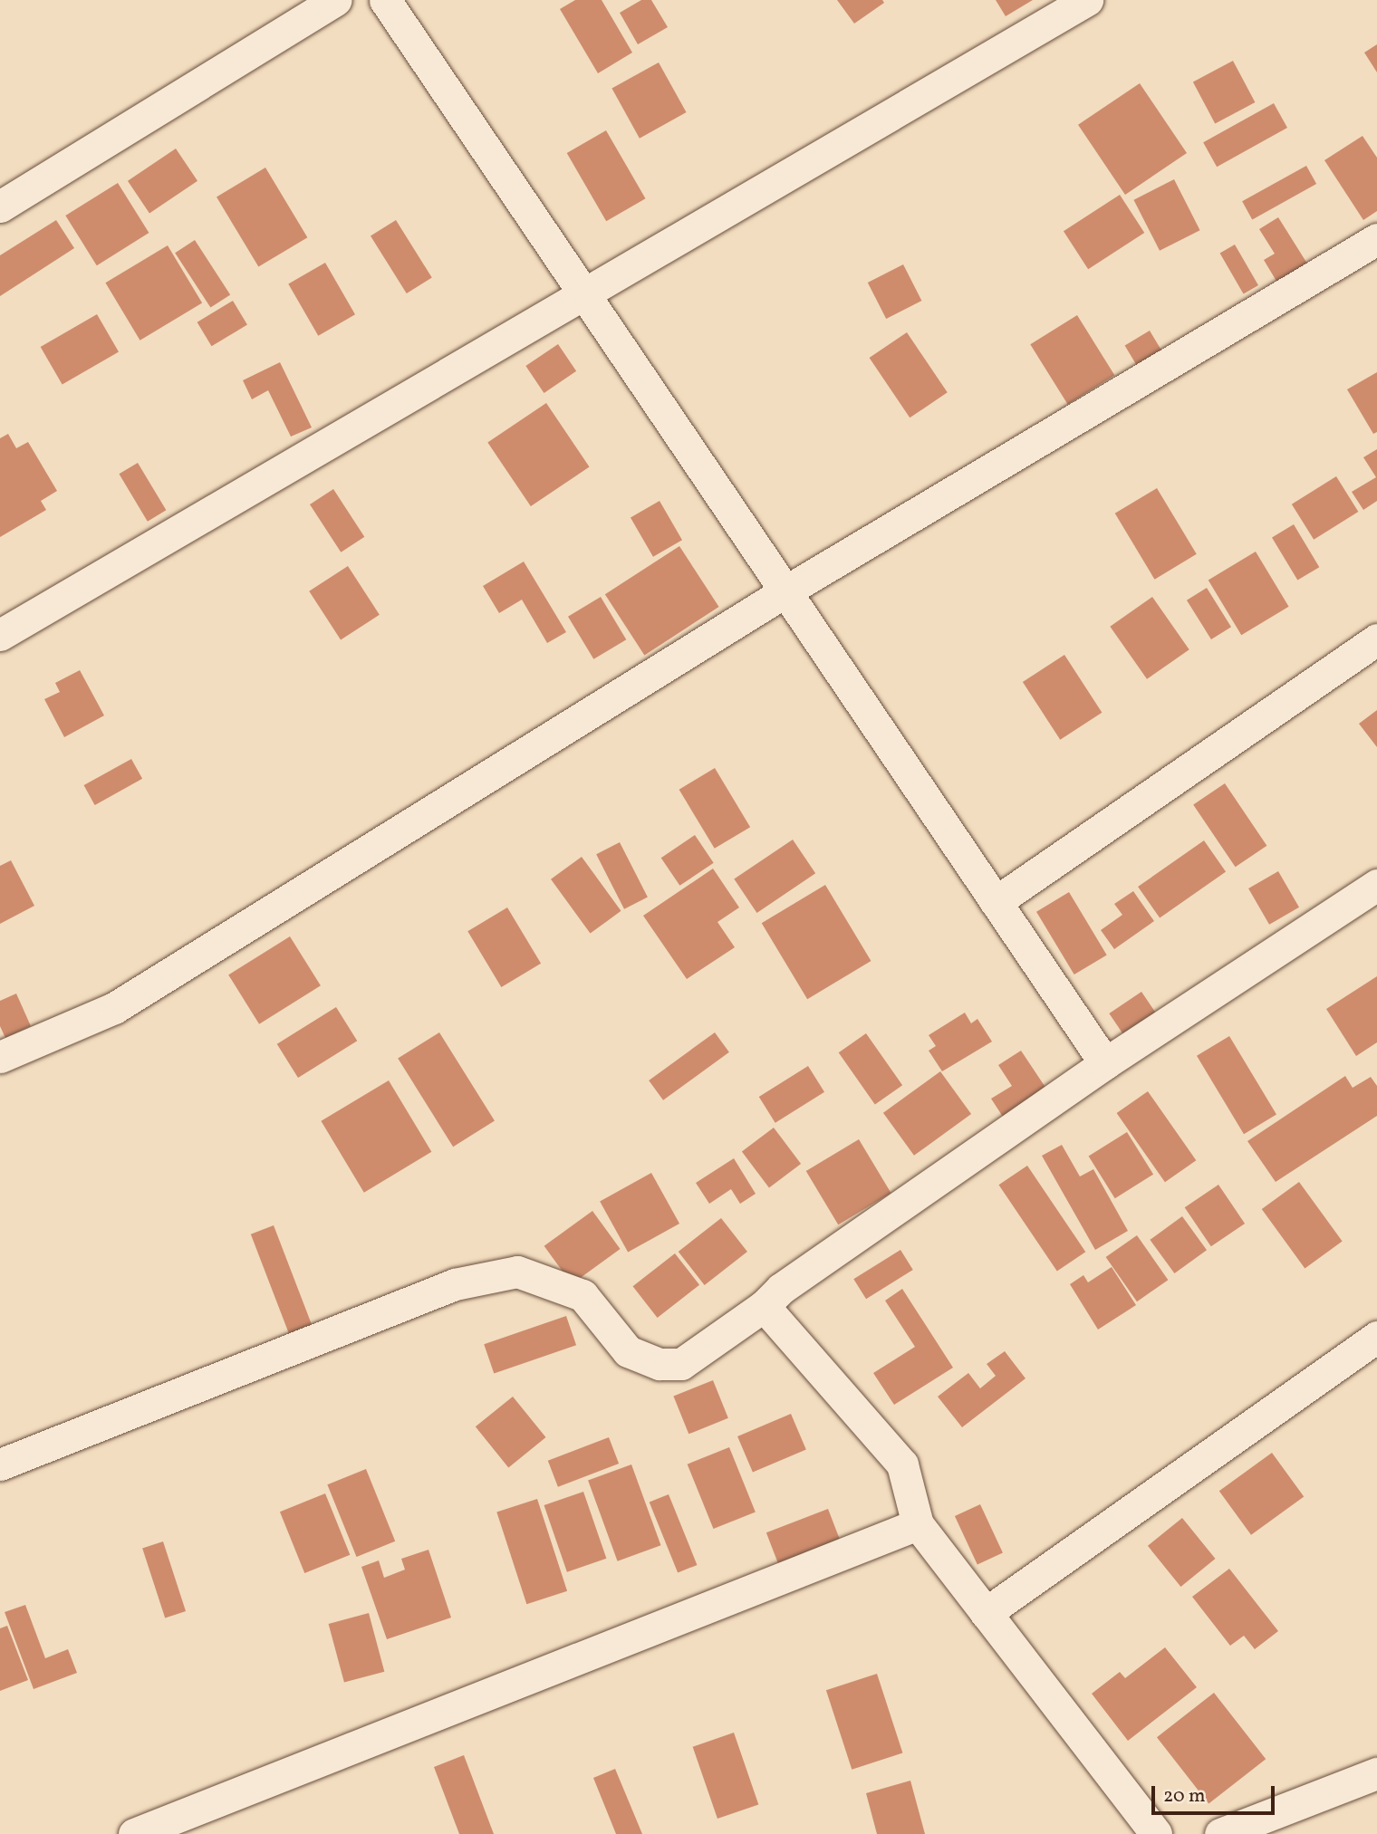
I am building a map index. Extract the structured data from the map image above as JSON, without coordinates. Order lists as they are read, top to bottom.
{
  "scale_bar": "20 m"
}
